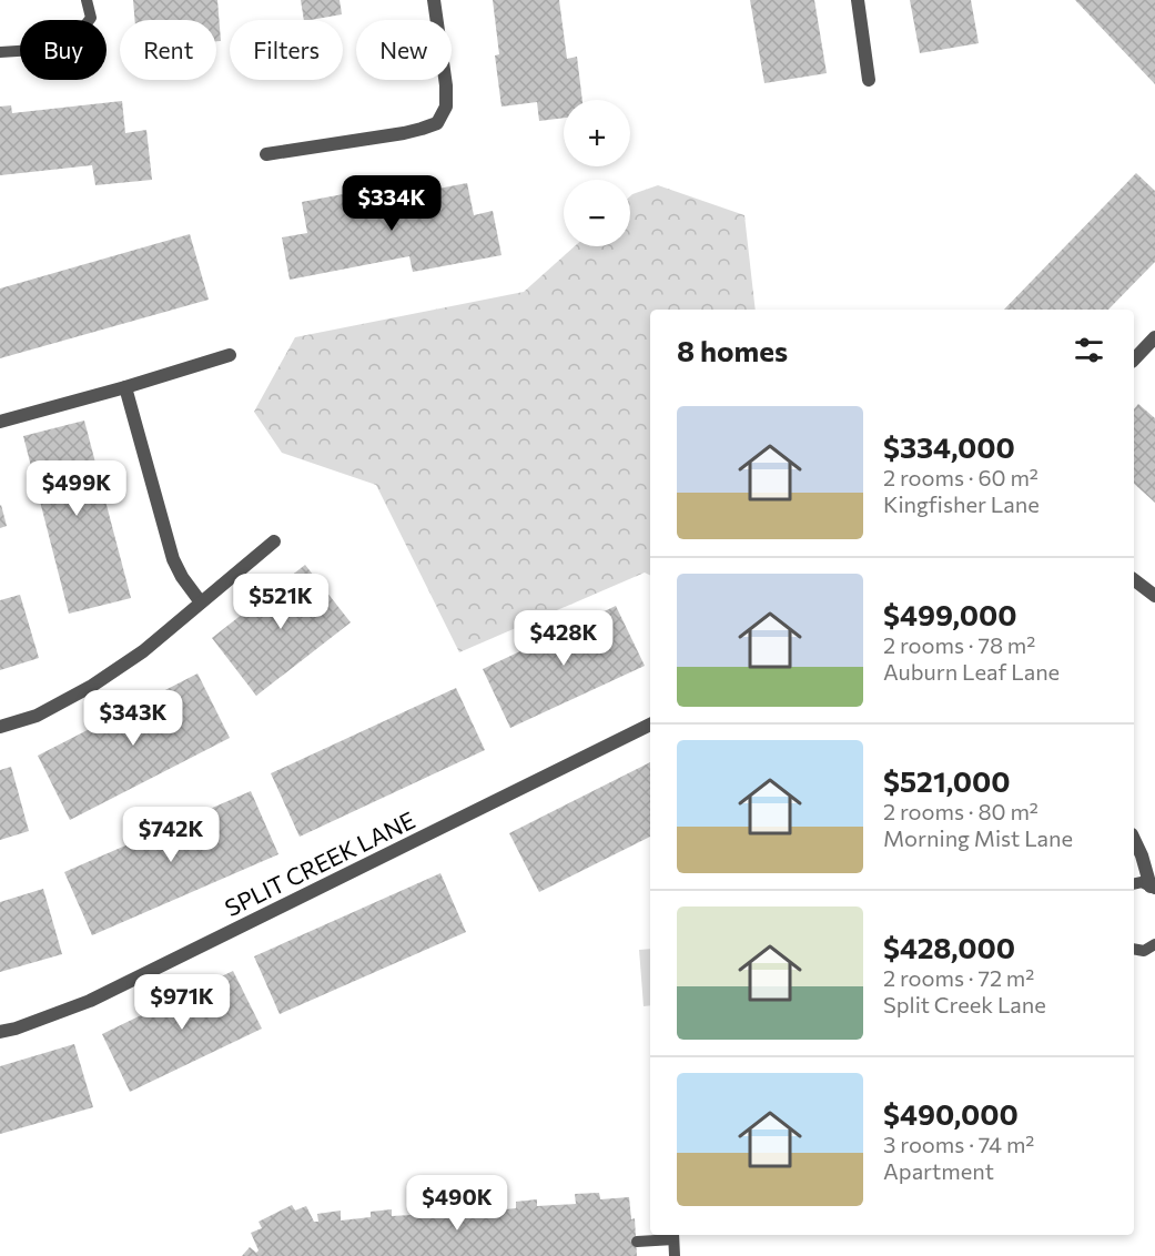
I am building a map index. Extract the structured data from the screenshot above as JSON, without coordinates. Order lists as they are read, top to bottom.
{
  "streets": {
    "street": ["SPLIT CREEK LANE"]
  },
  "page": {
    "chip": [
      "Buy",
      "Rent",
      "Filters",
      "New"
    ],
    "map_buttons": ["+", "−"],
    "price": [
      "$334K",
      "$499K",
      "$521K",
      "$428K",
      "$343K",
      "$742K",
      "$971K",
      "$490K"
    ],
    "heading": "8 homes",
    "list": [
      {
        "name": "$334,000",
        "note": "2 rooms · 60 m² · Kingfisher Lane"
      },
      {
        "name": "$499,000",
        "note": "2 rooms · 78 m² · Auburn Leaf Lane"
      },
      {
        "name": "$521,000",
        "note": "2 rooms · 80 m² · Morning Mist Lane"
      },
      {
        "name": "$428,000",
        "note": "2 rooms · 72 m² · Split Creek Lane"
      },
      {
        "name": "$490,000",
        "note": "3 rooms · 74 m² · Apartment"
      }
    ]
  }
}
